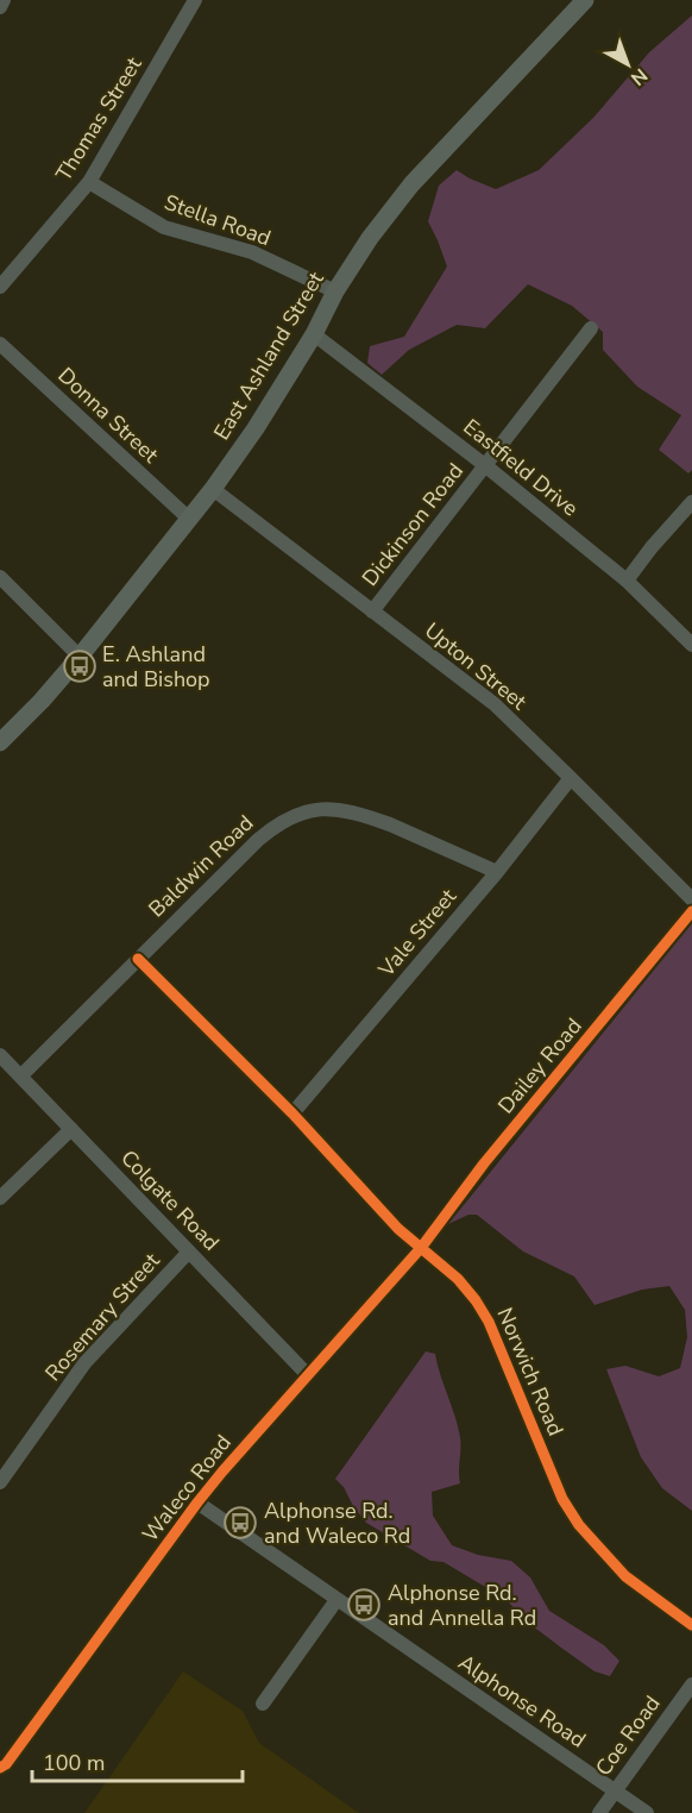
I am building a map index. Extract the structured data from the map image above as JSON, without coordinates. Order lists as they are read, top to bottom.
{
  "streets": {
    "main road": ["East Ashland Street"],
    "street": [
      "Thomas Street",
      "Stella Road",
      "Donna Street",
      "Eastfield Drive",
      "Dickinson Road",
      "Upton Street",
      "Baldwin Road",
      "Vale Street",
      "Dailey Road",
      "Colgate Road",
      "Rosemary Street",
      "Norwich Road",
      "Waleco Road",
      "Alphonse Road",
      "Coe Road"
    ]
  },
  "crossings": [
    ["Thomas Street", "Stella Road"],
    ["Stella Road", "East Ashland Street"],
    ["East Ashland Street", "Donna Street"],
    ["East Ashland Street", "Eastfield Drive"],
    ["East Ashland Street", "Upton Street"],
    ["Eastfield Drive", "Dickinson Road"],
    ["Dickinson Road", "Upton Street"],
    ["Upton Street", "Vale Street"],
    ["Baldwin Road", "Vale Street"],
    ["Baldwin Road", "Colgate Road"],
    ["Baldwin Road", "Norwich Road"],
    ["Vale Street", "Norwich Road"],
    ["Dailey Road", "Norwich Road"],
    ["Dailey Road", "Waleco Road"],
    ["Colgate Road", "Rosemary Street"],
    ["Colgate Road", "Waleco Road"],
    ["Norwich Road", "Waleco Road"],
    ["Waleco Road", "Alphonse Road"],
    ["Alphonse Road", "Coe Road"]
  ],
  "places": {
    "bus stop": ["E. Ashland and Bishop", "Alphonse Rd. and Waleco Rd", "Alphonse Rd. and Annella Rd"]
  },
  "scale_bar": "100 m",
  "north": "bottom right"
}
